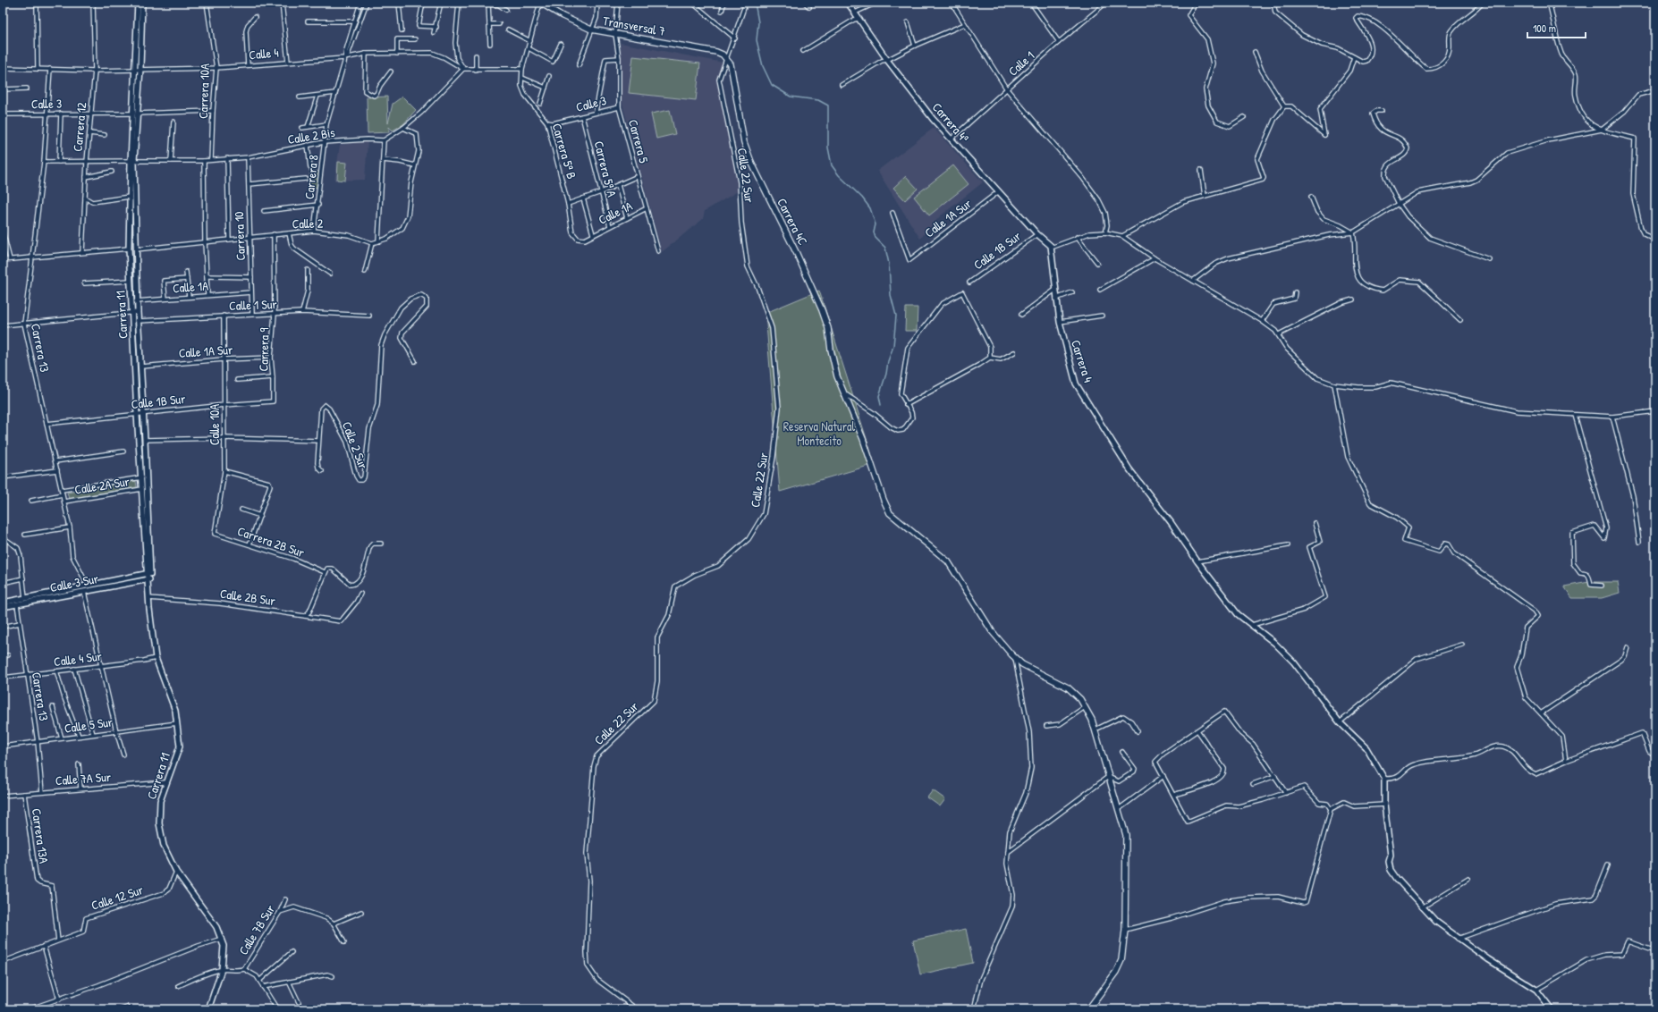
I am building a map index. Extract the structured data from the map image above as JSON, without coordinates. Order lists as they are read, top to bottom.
{
  "streets": {
    "main road": [
      "Transversal 7",
      "Carrera 4ª",
      "Carrera 4C",
      "Carrera 11",
      "Carrera 4",
      "Calle 3 Sur"
    ],
    "street": [
      "Calle 4",
      "Calle 1",
      "Carrera 10A",
      "Calle 3",
      "Carrera 12",
      "Calle 2 Bis",
      "Carrera 5",
      "Carrera 5ª B",
      "Carrera 5ª A",
      "Calle 22 Sur",
      "Carrera 8",
      "Calle 1A",
      "Calle 1A Sur",
      "Calle 2",
      "Carrera 10",
      "Calle 1B Sur",
      "Calle 1 Sur",
      "Carrera 13",
      "Carrera 9",
      "Calle 10A",
      "Calle 2 Sur",
      "Calle 2A Sur",
      "Carrera 2B Sur",
      "Calle 2B Sur",
      "Calle 4 Sur",
      "Calle 5 Sur",
      "Calle 7A Sur",
      "Carrera 13A",
      "Calle 12 Sur",
      "Calle 7B Sur"
    ]
  },
  "crossings": [
    ["Transversal 7", "Carrera 5"],
    ["Transversal 7", "Carrera 5ª B"],
    ["Transversal 7", "Calle 22 Sur"],
    ["Transversal 7", "Carrera 4C"],
    ["Calle 4", "Carrera 10A"],
    ["Calle 4", "Carrera 12"],
    ["Calle 4", "Carrera 5ª B"],
    ["Calle 4", "Carrera 8"],
    ["Calle 4", "Carrera 11"],
    ["Calle 4", "Carrera 13"],
    ["Calle 1", "Carrera 4ª"],
    ["Carrera 10A", "Calle 3"],
    ["Carrera 10A", "Calle 2 Bis"],
    ["Calle 3", "Carrera 12"],
    ["Calle 3", "Carrera 5"],
    ["Calle 3", "Carrera 5ª B"],
    ["Calle 3", "Carrera 5ª A"],
    ["Calle 3", "Carrera 11"],
    ["Calle 3", "Carrera 13"],
    ["Carrera 4ª", "Calle 1A Sur"],
    ["Carrera 4ª", "Calle 1B Sur"],
    ["Carrera 4ª", "Carrera 4"],
    ["Carrera 12", "Calle 2 Bis"],
    ["Calle 2 Bis", "Carrera 8"],
    ["Calle 2 Bis", "Carrera 10"],
    ["Calle 2 Bis", "Carrera 11"],
    ["Calle 2 Bis", "Carrera 13"],
    ["Carrera 5", "Calle 1A"],
    ["Carrera 5ª B", "Calle 1A"],
    ["Carrera 5ª A", "Calle 1A"],
    ["Calle 22 Sur", "Carrera 4C"],
    ["Carrera 8", "Calle 2"],
    ["Calle 1A", "Carrera 10"],
    ["Calle 1A", "Carrera 11"],
    ["Calle 1A Sur", "Carrera 11"],
    ["Calle 1A Sur", "Carrera 9"],
    ["Calle 1A Sur", "Calle 10A"],
    ["Calle 2", "Carrera 10"],
    ["Calle 2", "Carrera 11"],
    ["Calle 2", "Carrera 9"],
    ["Carrera 10", "Calle 1 Sur"],
    ["Calle 1B Sur", "Carrera 11"],
    ["Calle 1B Sur", "Carrera 13"],
    ["Calle 1B Sur", "Carrera 9"],
    ["Calle 1B Sur", "Calle 10A"],
    ["Calle 1 Sur", "Carrera 11"],
    ["Calle 1 Sur", "Carrera 9"],
    ["Calle 1 Sur", "Calle 10A"],
    ["Carrera 11", "Calle 2A Sur"],
    ["Carrera 11", "Calle 3 Sur"],
    ["Carrera 11", "Calle 2B Sur"],
    ["Carrera 11", "Calle 4 Sur"],
    ["Carrera 11", "Calle 5 Sur"],
    ["Carrera 11", "Calle 7A Sur"],
    ["Carrera 11", "Calle 12 Sur"],
    ["Carrera 13", "Calle 2A Sur"],
    ["Carrera 13", "Calle 3 Sur"],
    ["Carrera 13", "Calle 4 Sur"],
    ["Carrera 13", "Calle 5 Sur"],
    ["Carrera 13", "Calle 7A Sur"],
    ["Calle 10A", "Carrera 2B Sur"],
    ["Calle 7A Sur", "Carrera 13A"],
    ["Carrera 13A", "Calle 12 Sur"]
  ],
  "parks": ["Reserva Natural Montecito"],
  "scale_bar": "100 m"
}
